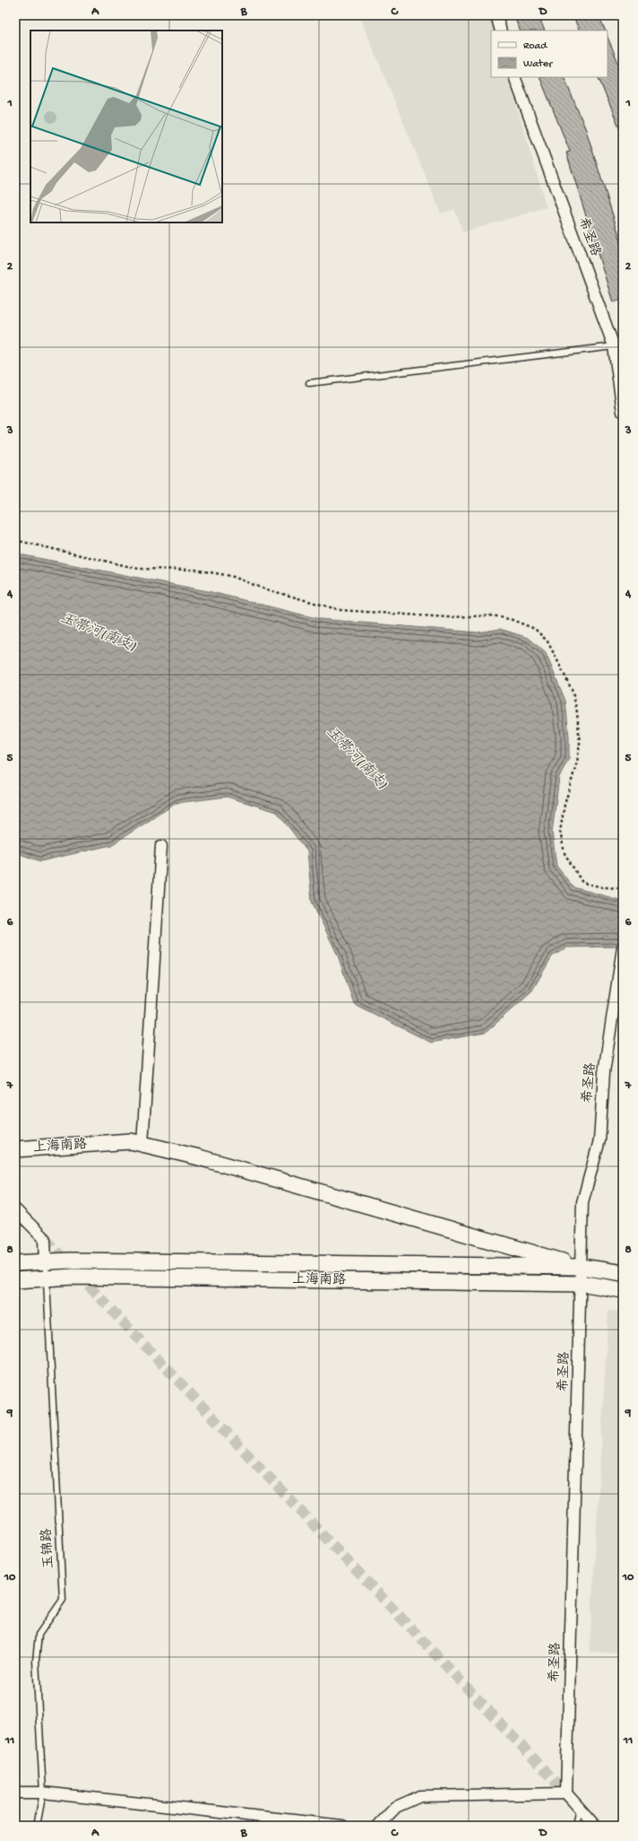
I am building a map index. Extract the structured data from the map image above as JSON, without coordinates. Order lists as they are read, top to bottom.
{
  "streets": {
    "main road": ["上海南路"],
    "street": ["希圣路"],
    "lane": ["玉锦路"]
  },
  "crossings": [
    ["希圣路", "上海南路"],
    ["上海南路", "玉锦路"]
  ],
  "water": ["玉带河(南支)"],
  "legend": ["Road", "Water"],
  "grid": {
    "columns": [
      "A",
      "B",
      "C",
      "D"
    ],
    "rows": [
      "1",
      "2",
      "3",
      "4",
      "5",
      "6",
      "7",
      "8",
      "9",
      "10",
      "11"
    ]
  }
}
